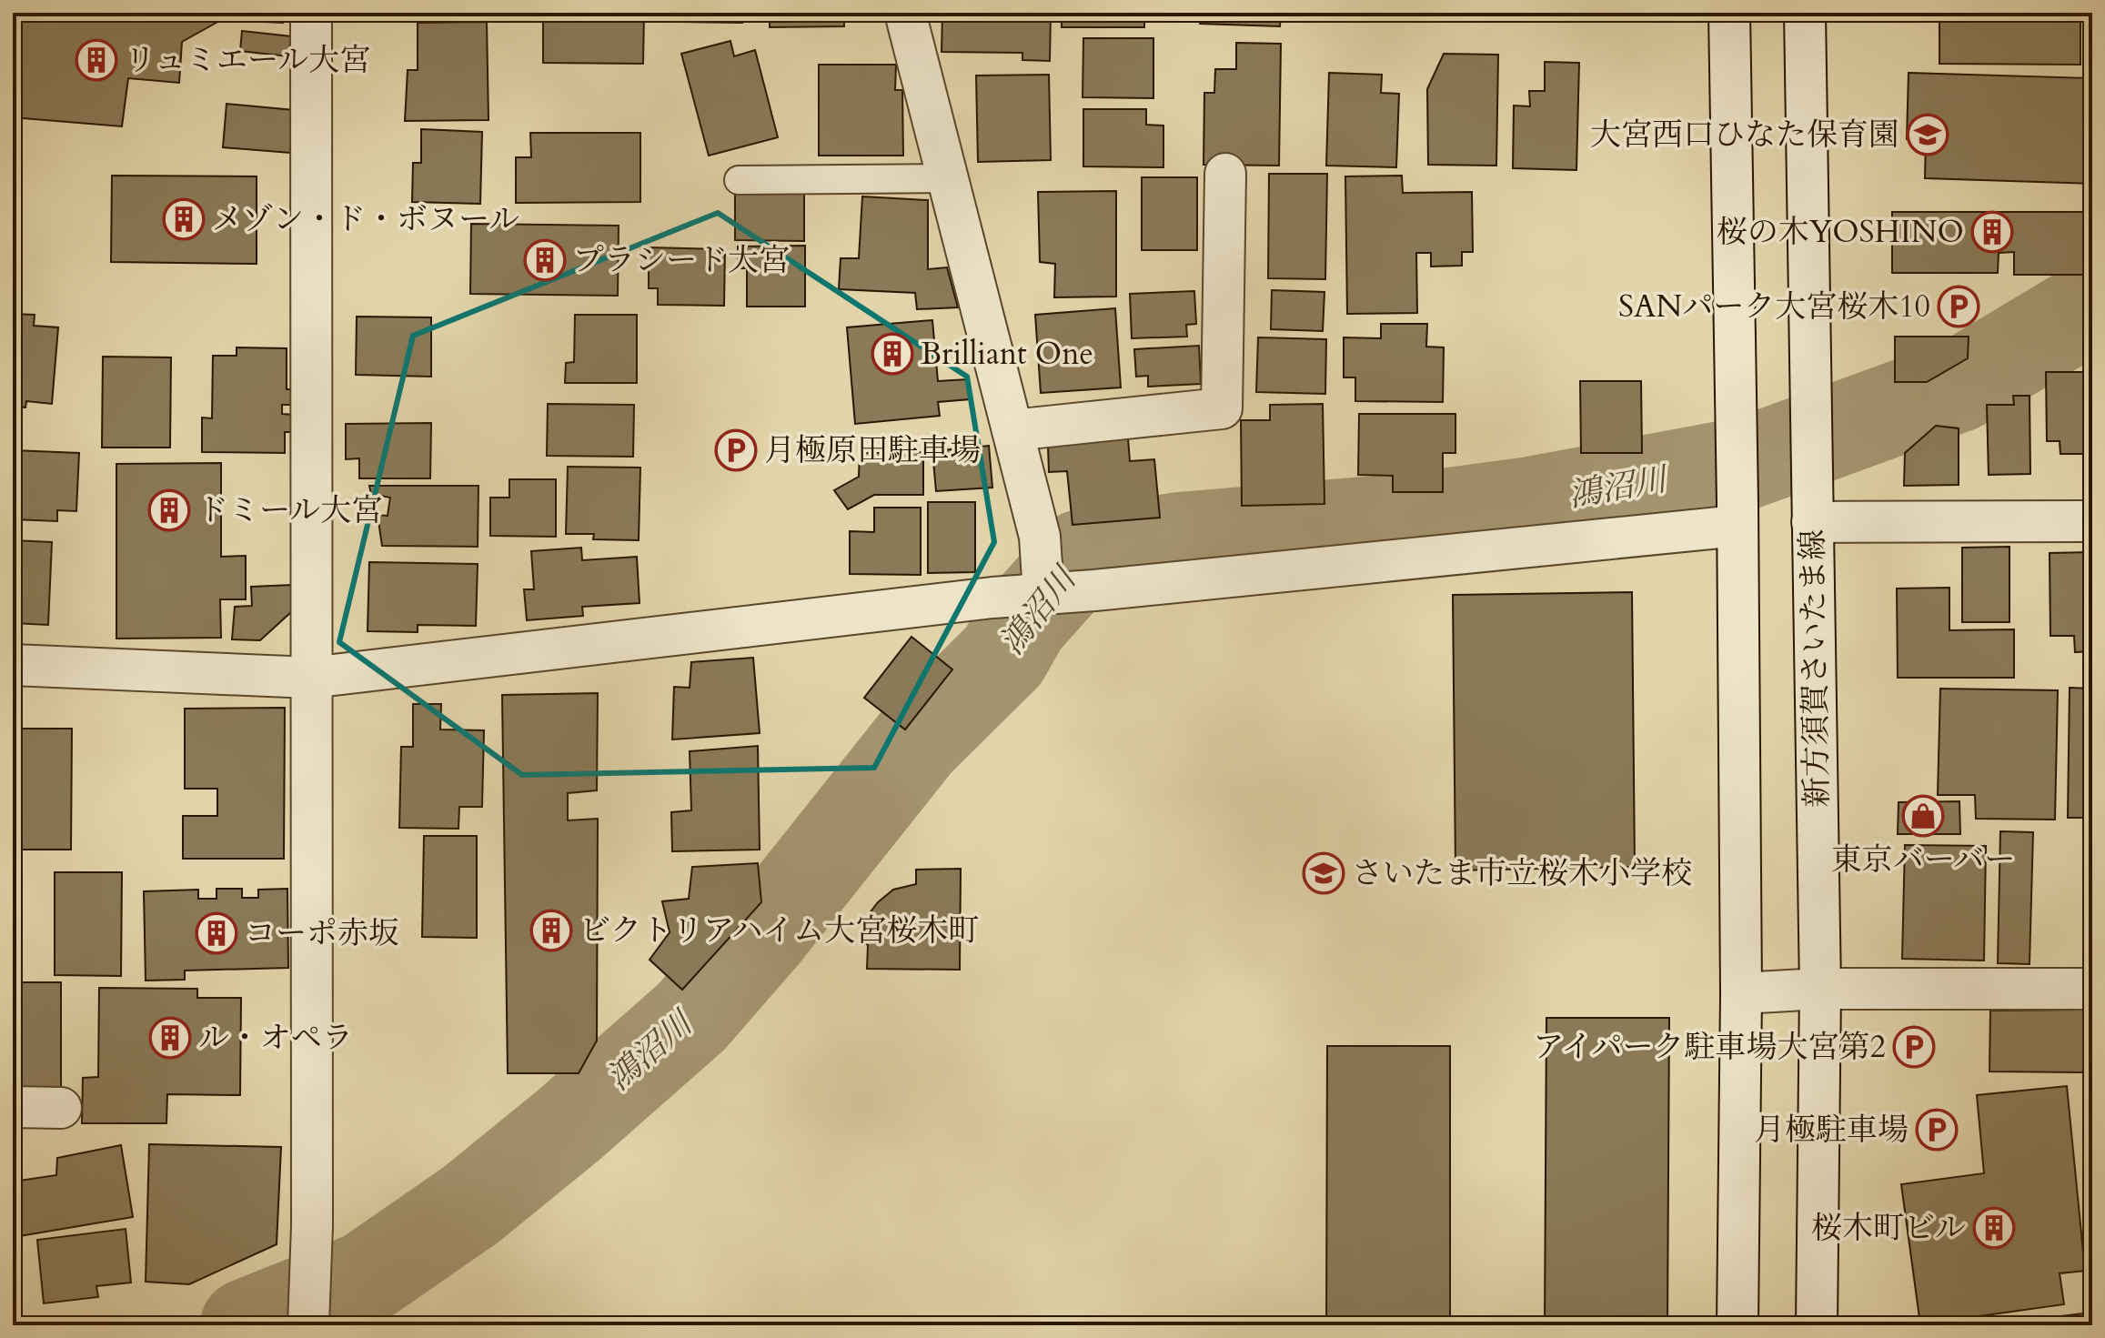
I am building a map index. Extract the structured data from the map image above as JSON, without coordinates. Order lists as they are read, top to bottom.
{
  "streets": {
    "street": ["新方須賀さいたま線"]
  },
  "water": ["鴻沼川"],
  "places": {
    "building": [
      "リュミエール大宮",
      "メゾン・ド・ボヌール",
      "桜の木YOSHINO",
      "プラシード大宮",
      "Brilliant One",
      "ドミール大宮",
      "ビクトリアハイム大宮桜木町",
      "コーポ赤坂",
      "ル・オペラ",
      "桜木町ビル"
    ],
    "school or university": ["大宮西口ひなた保育園", "さいたま市立桜木小学校"],
    "parking": [
      "SANパーク大宮桜木10",
      "月極原田駐車場",
      "アイパーク駐車場大宮第2",
      "月極駐車場"
    ],
    "shop": ["東京バーバー"]
  }
}
